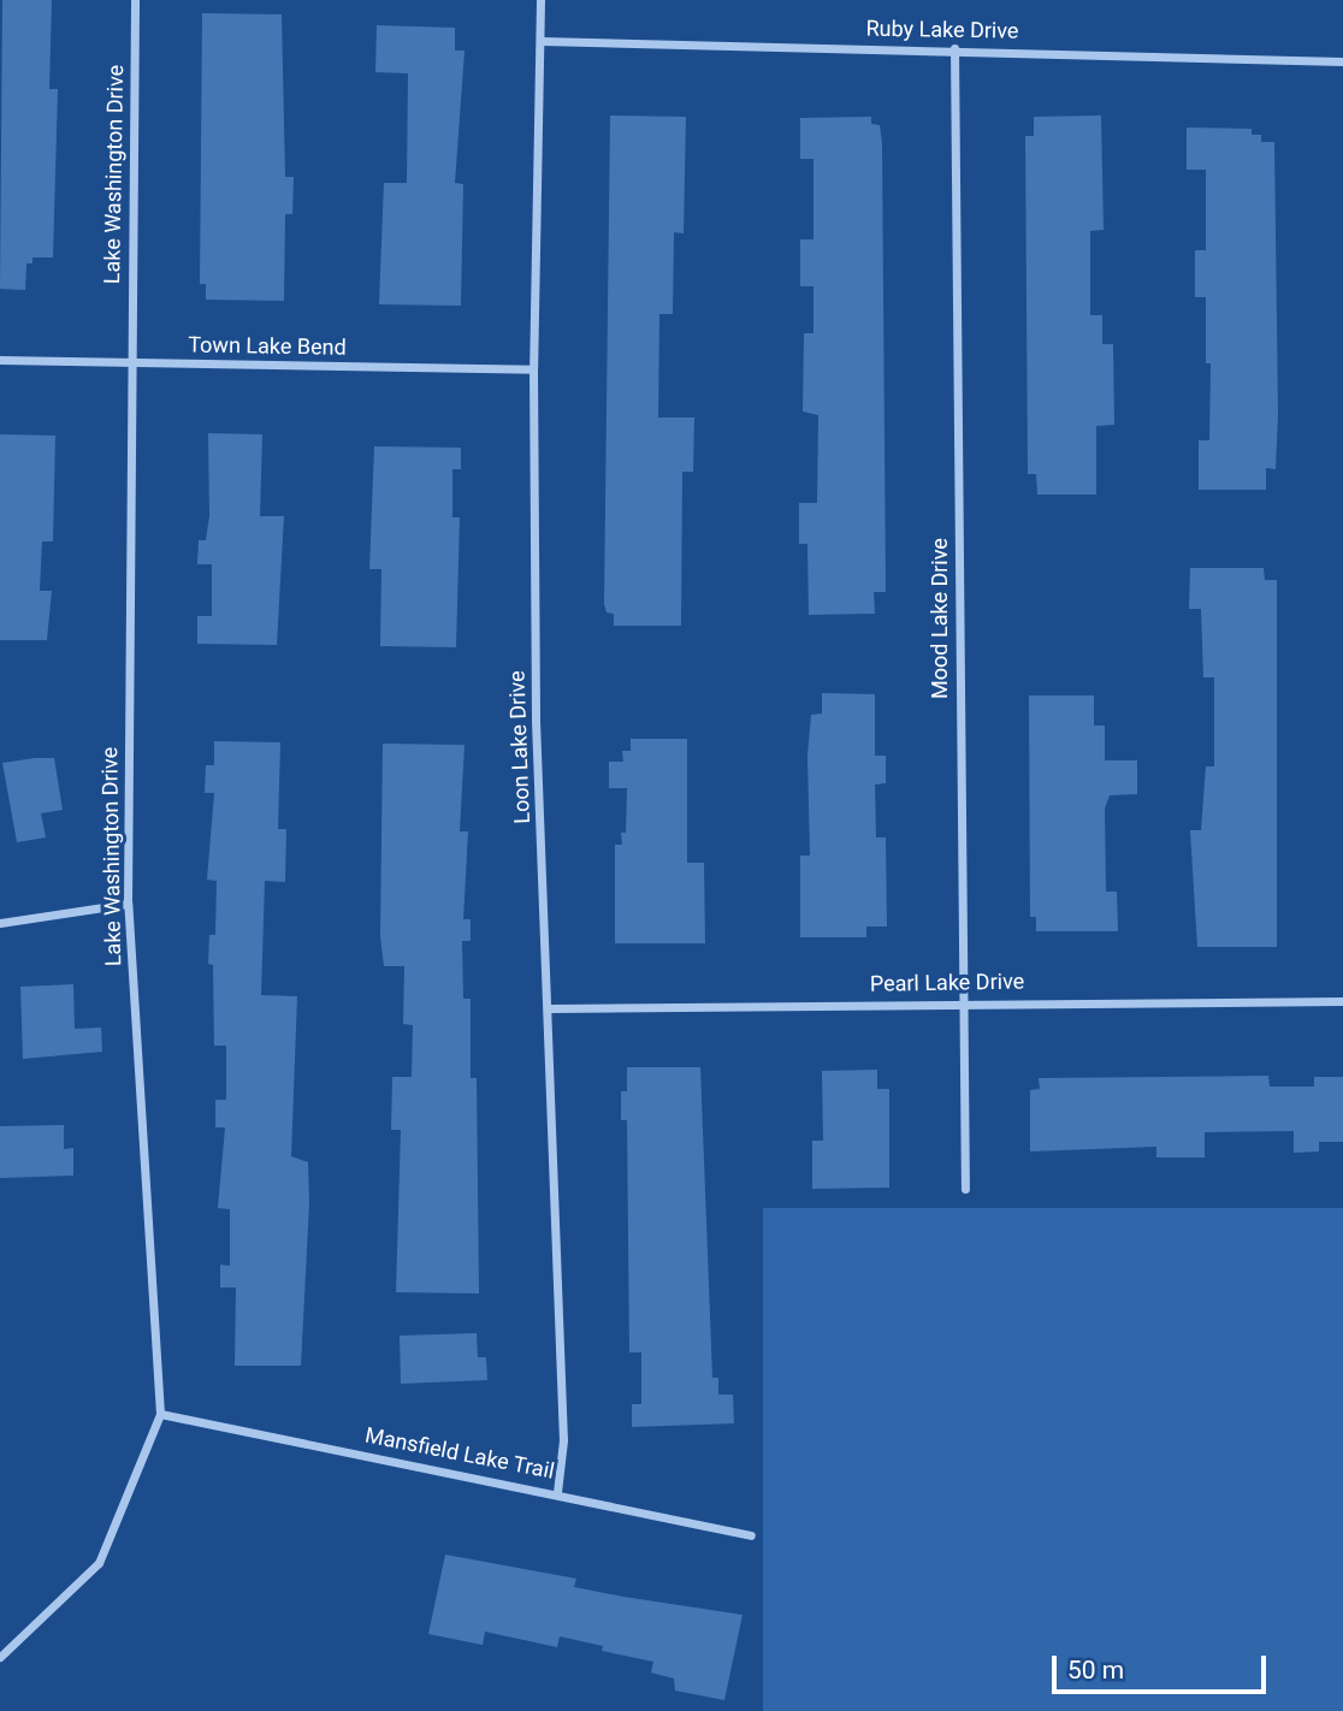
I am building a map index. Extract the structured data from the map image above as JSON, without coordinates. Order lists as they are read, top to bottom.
{
  "streets": {
    "street": [
      "Ruby Lake Drive",
      "Lake Washington Drive",
      "Town Lake Bend",
      "Mood Lake Drive",
      "Loon Lake Drive",
      "Pearl Lake Drive",
      "Mansfield Lake Trail"
    ]
  },
  "crossings": [
    ["Ruby Lake Drive", "Mood Lake Drive"],
    ["Ruby Lake Drive", "Loon Lake Drive"],
    ["Lake Washington Drive", "Town Lake Bend"],
    ["Lake Washington Drive", "Mansfield Lake Trail"],
    ["Town Lake Bend", "Loon Lake Drive"],
    ["Mood Lake Drive", "Pearl Lake Drive"],
    ["Loon Lake Drive", "Pearl Lake Drive"],
    ["Loon Lake Drive", "Mansfield Lake Trail"]
  ],
  "scale_bar": "50 m"
}
